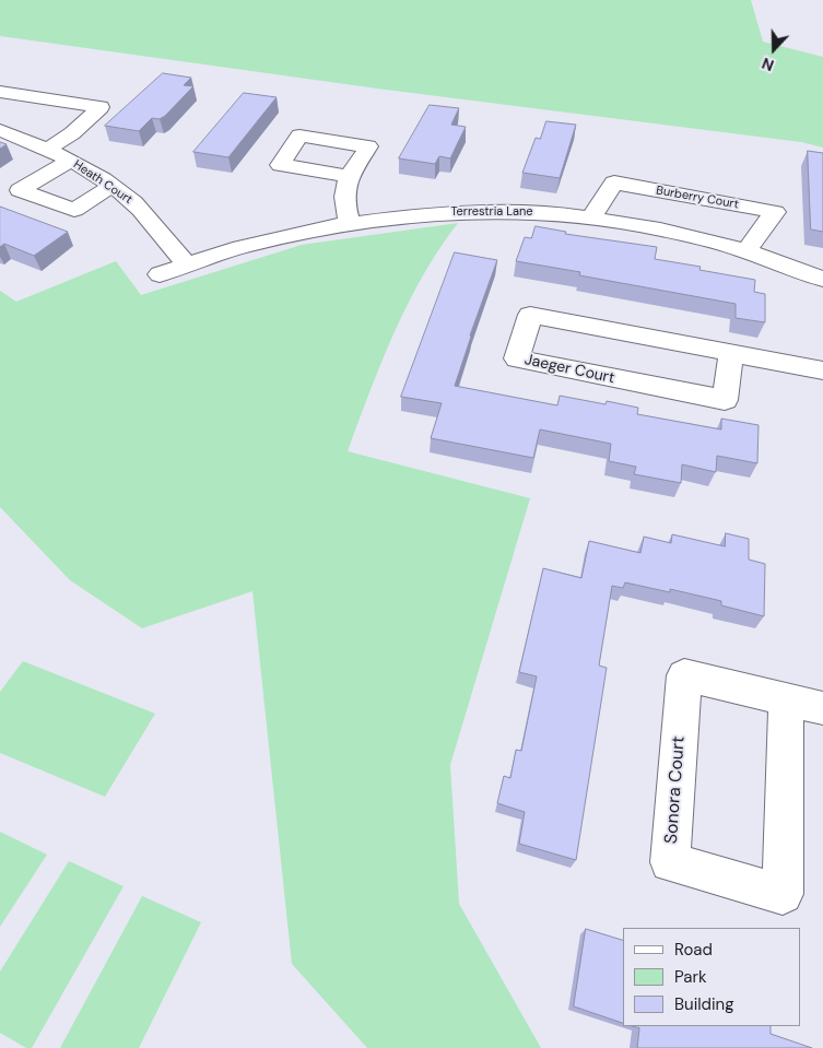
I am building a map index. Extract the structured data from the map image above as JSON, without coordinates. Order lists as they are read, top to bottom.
{
  "streets": {
    "street": [
      "Heath Court",
      "Burberry Court",
      "Terrestria Lane",
      "Jaeger Court",
      "Sonora Court"
    ]
  },
  "crossings": [
    ["Heath Court", "Terrestria Lane"],
    ["Burberry Court", "Terrestria Lane"]
  ],
  "legend": ["Road", "Park", "Building"],
  "north": "bottom"
}
